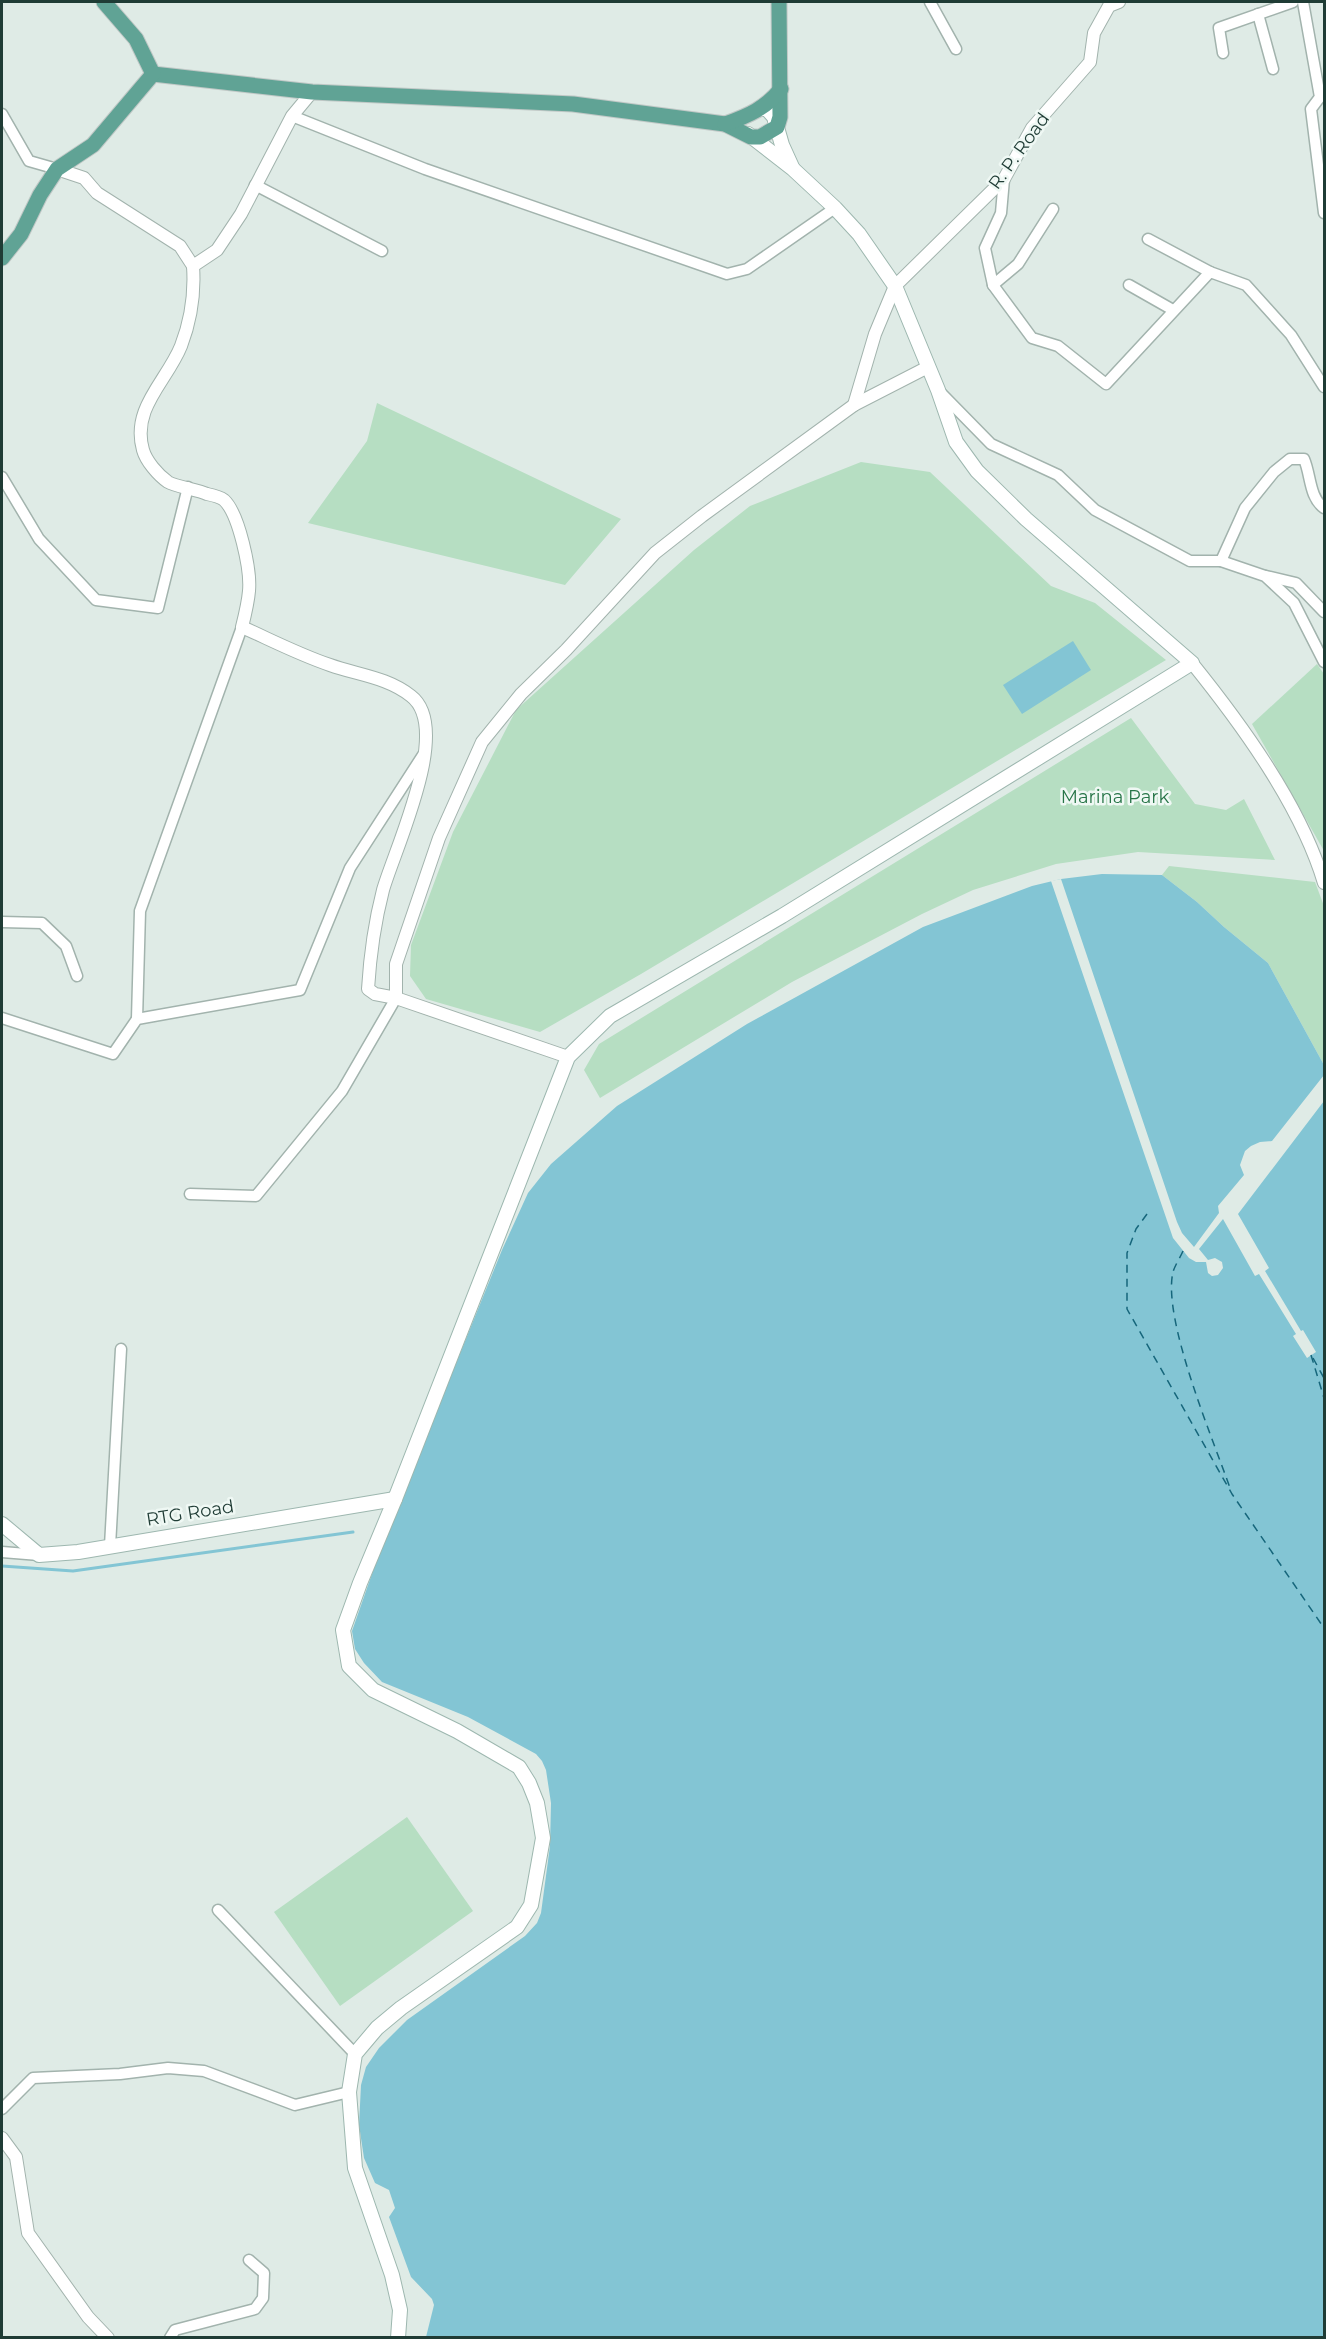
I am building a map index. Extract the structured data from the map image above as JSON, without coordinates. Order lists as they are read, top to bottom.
{
  "streets": {
    "main road": ["RTG Road"],
    "street": ["R. P. Road"]
  },
  "parks": ["Marina Park"]
}
